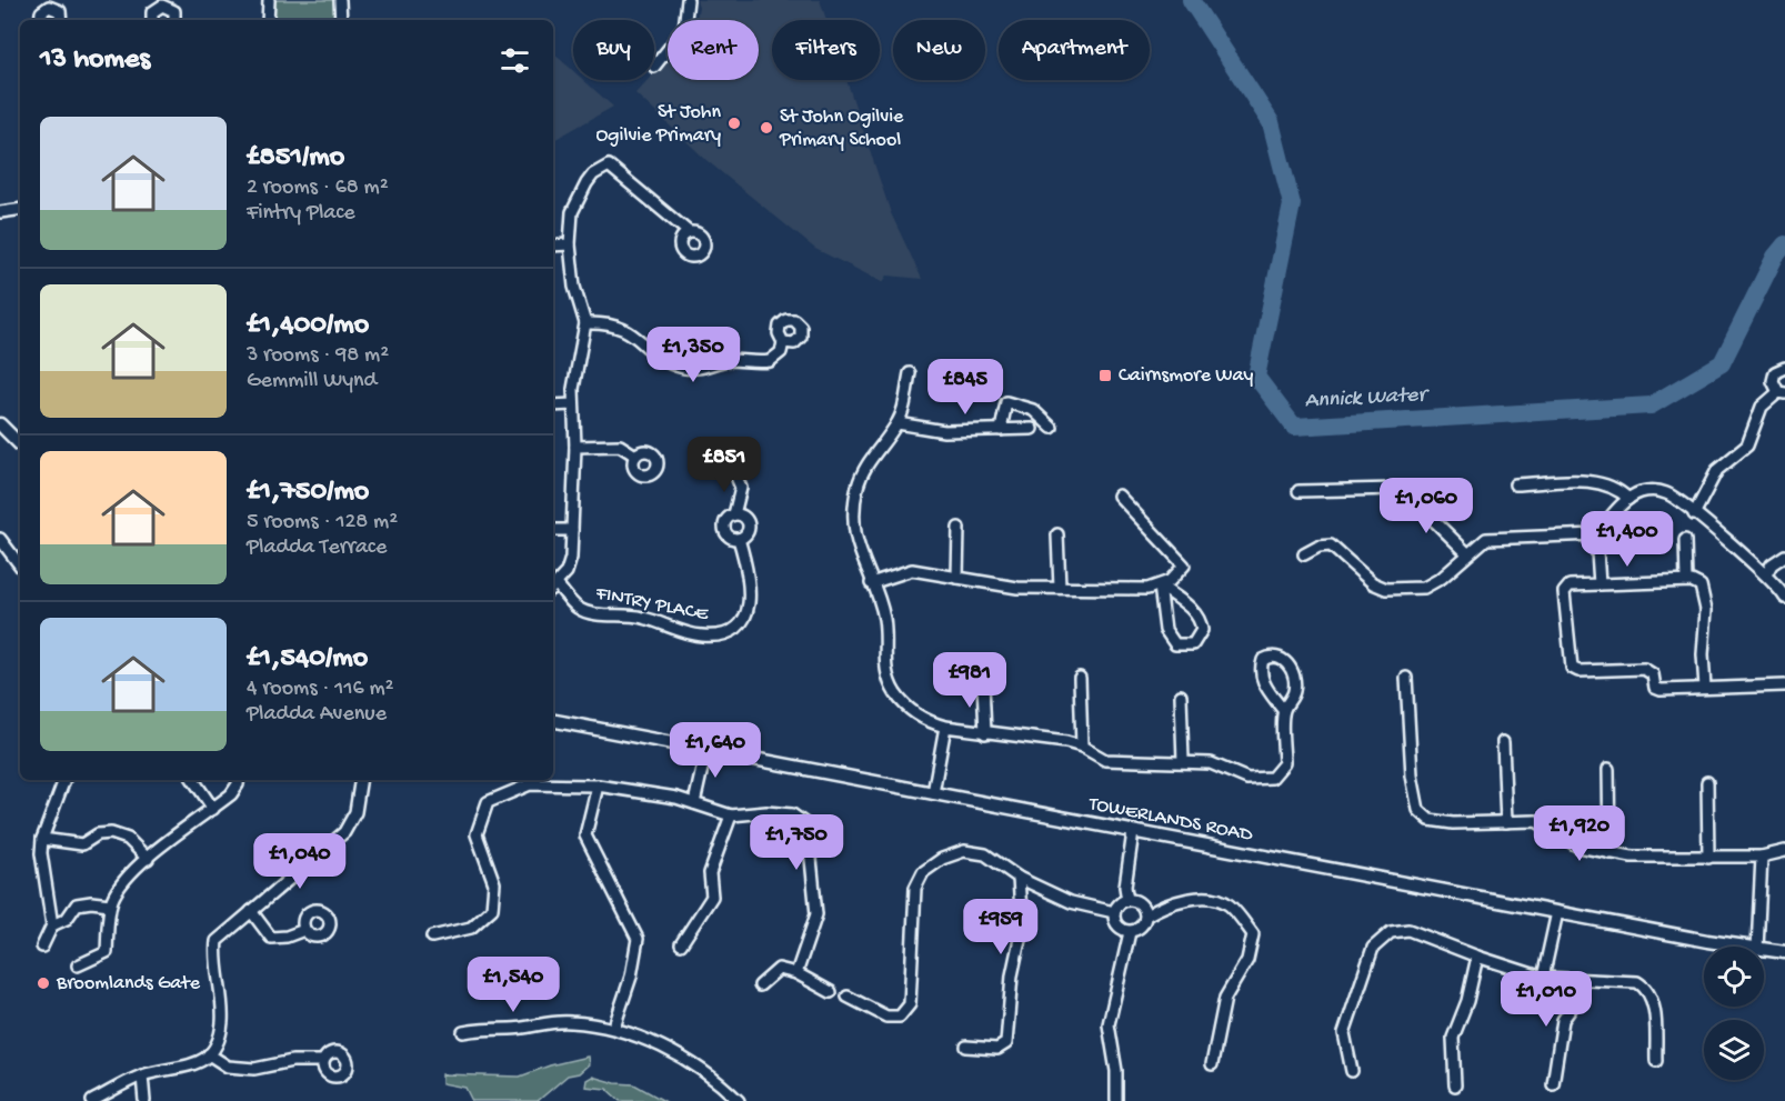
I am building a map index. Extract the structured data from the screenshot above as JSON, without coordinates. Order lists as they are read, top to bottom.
{
  "streets": {
    "street": ["FINTRY PLACE", "TOWERLANDS ROAD"]
  },
  "water": ["Annick Water"],
  "places": {
    "other": ["St John Ogilvie Primary", "St John Ogilvie Primary School", "Broomlands Gate"],
    "transit": ["Cairnsmore Way"]
  },
  "page": {
    "chip": [
      "Buy",
      "Rent",
      "Filters",
      "New",
      "Apartment"
    ],
    "heading": "13 homes",
    "list": [
      {
        "name": "£851/mo",
        "note": "2 rooms · 68 m² · Fintry Place"
      },
      {
        "name": "£1,400/mo",
        "note": "3 rooms · 98 m² · Gemmill Wynd"
      },
      {
        "name": "£1,750/mo",
        "note": "5 rooms · 128 m² · Pladda Terrace"
      },
      {
        "name": "£1,540/mo",
        "note": "4 rooms · 116 m² · Pladda Avenue"
      }
    ],
    "price": [
      "£1,350",
      "£845",
      "£851",
      "£1,060",
      "£1,400",
      "£981",
      "£1,640",
      "£1,920",
      "£1,750",
      "£1,040",
      "£959",
      "£1,540",
      "£1,010"
    ]
  }
}
